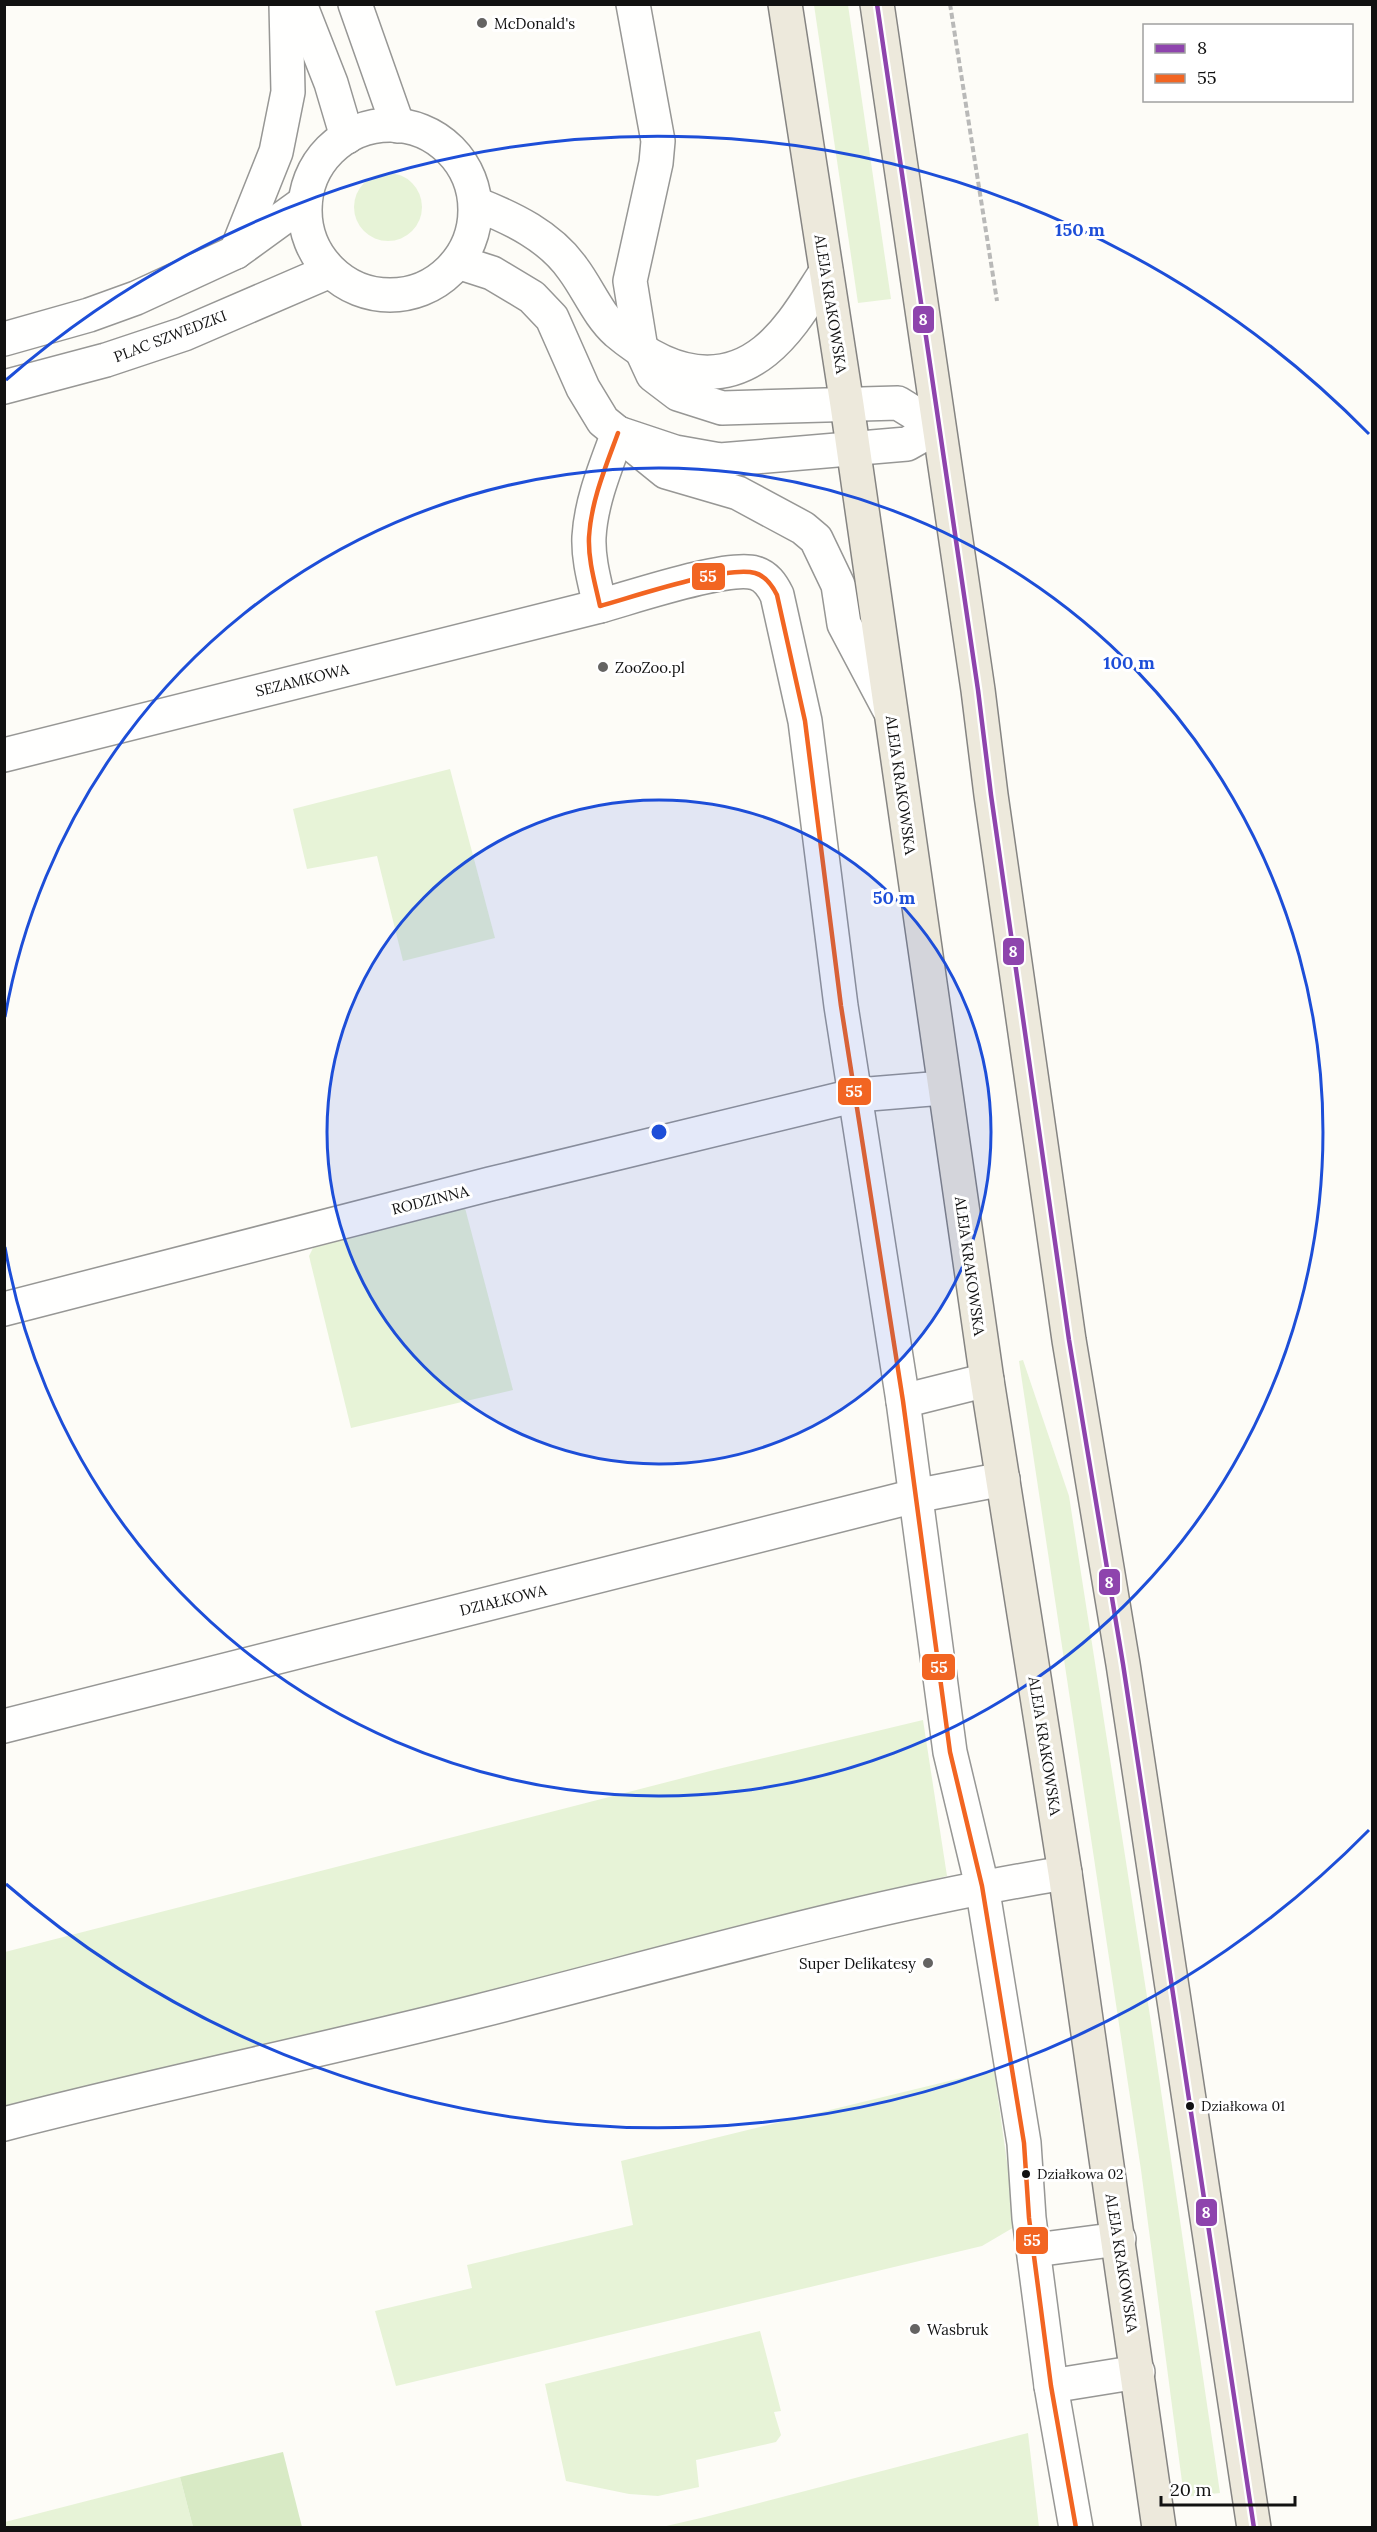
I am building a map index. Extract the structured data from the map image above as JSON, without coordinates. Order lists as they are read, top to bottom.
{
  "streets": {
    "main road": ["ALEJA KRAKOWSKA"],
    "street": [
      "PLAC SZWEDZKI",
      "SEZAMKOWA",
      "RODZINNA",
      "DZIAŁKOWA"
    ]
  },
  "crossings": [
    ["ALEJA KRAKOWSKA", "RODZINNA"],
    ["ALEJA KRAKOWSKA", "DZIAŁKOWA"]
  ],
  "places": [
    "McDonald's",
    "ZooZoo.pl",
    "Super Delikatesy",
    "Działkowa 01",
    "Działkowa 02",
    "Wasbruk"
  ],
  "lines": ["transit line 8", "transit line 55"],
  "legend": ["8", "55"],
  "scale_bar": "20 m",
  "rings": ["150 m", "100 m", "50 m"]
}
